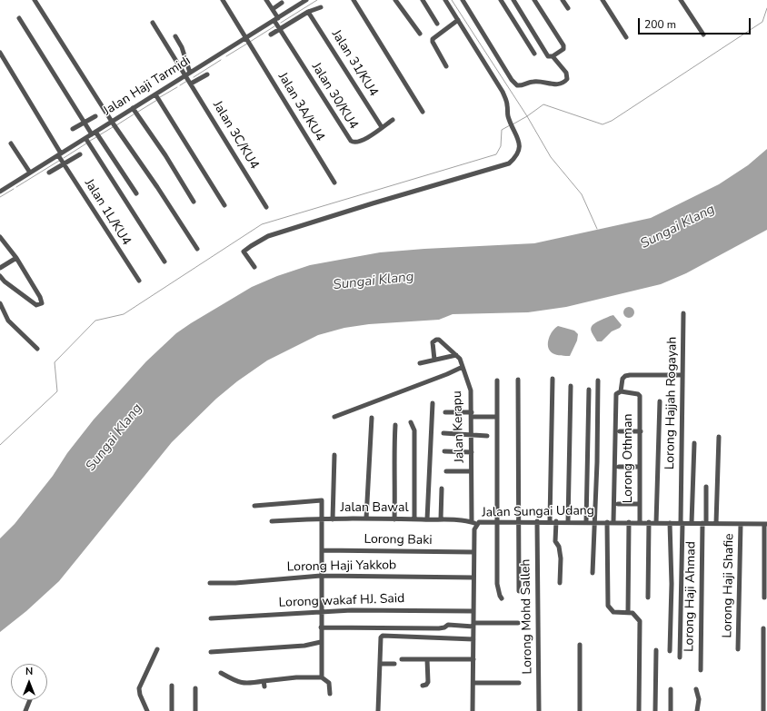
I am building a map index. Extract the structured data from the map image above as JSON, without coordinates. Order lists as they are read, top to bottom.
{
  "streets": {
    "street": [
      "Jalan 31/KU4",
      "Jalan Haji Tarmidi",
      "Jalan 30/KU4",
      "Jalan 3A/KU4",
      "Jalan 3C/KU4",
      "Jalan 1L/KU4",
      "Lorong Hajjah Rogayah",
      "Jalan Kerapu",
      "Lorong Othman",
      "Jalan Bawal",
      "Jalan Sungai Udang",
      "Lorong Baki",
      "Lorong Haji Yakkob",
      "Lorong Haji Shafie",
      "Lorong Haji Ahmad",
      "Lorong wakaf HJ. Said",
      "Lorong Mohd Salleh"
    ]
  },
  "crossings": [
    ["Jalan 31/KU4", "Jalan 30/KU4"],
    ["Jalan Haji Tarmidi", "Jalan 30/KU4"],
    ["Jalan Haji Tarmidi", "Jalan 3A/KU4"],
    ["Jalan Haji Tarmidi", "Jalan 3C/KU4"],
    ["Jalan Haji Tarmidi", "Jalan 1L/KU4"],
    ["Lorong Hajjah Rogayah", "Jalan Sungai Udang"],
    ["Jalan Kerapu", "Jalan Bawal"],
    ["Jalan Kerapu", "Jalan Sungai Udang"],
    ["Lorong Othman", "Jalan Sungai Udang"],
    ["Jalan Bawal", "Jalan Sungai Udang"],
    ["Jalan Sungai Udang", "Lorong Baki"],
    ["Jalan Sungai Udang", "Lorong Haji Yakkob"],
    ["Jalan Sungai Udang", "Lorong Haji Shafie"],
    ["Jalan Sungai Udang", "Lorong Haji Ahmad"],
    ["Jalan Sungai Udang", "Lorong wakaf HJ. Said"],
    ["Jalan Sungai Udang", "Lorong Mohd Salleh"]
  ],
  "water": ["Sungai Klang"],
  "scale_bar": "200 m",
  "north": "top"
}
